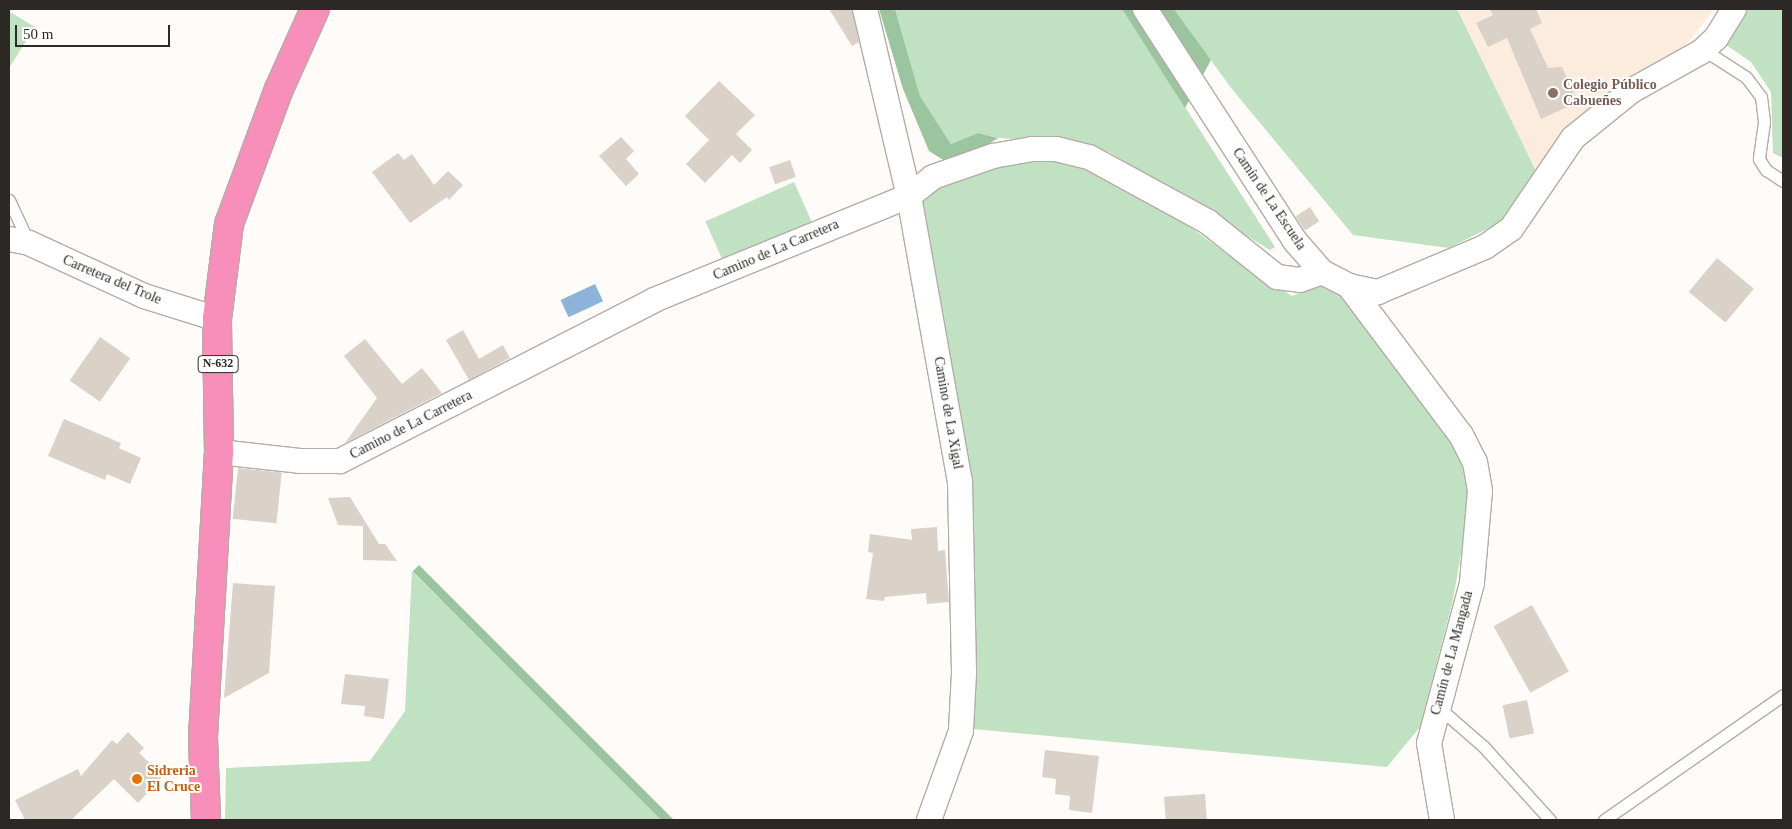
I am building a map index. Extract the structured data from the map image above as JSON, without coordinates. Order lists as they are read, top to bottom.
{
  "streets": {
    "highway": ["N-632"],
    "street": [
      "Camín de La Escuela",
      "Camino de La Carretera",
      "Carretera del Trole",
      "Camino de La Xigal",
      "Camín de La Mangada"
    ]
  },
  "crossings": [
    ["Camín de La Escuela", "Camino de La Carretera"],
    ["Camín de La Escuela", "Camín de La Mangada"],
    ["Camino de La Carretera", "N-632"],
    ["Camino de La Carretera", "Camino de La Xigal"],
    ["Carretera del Trole", "N-632"]
  ],
  "places": ["Colegio Público Cabueñes", "Sidreria El Cruce"],
  "scale_bar": "50 m"
}
